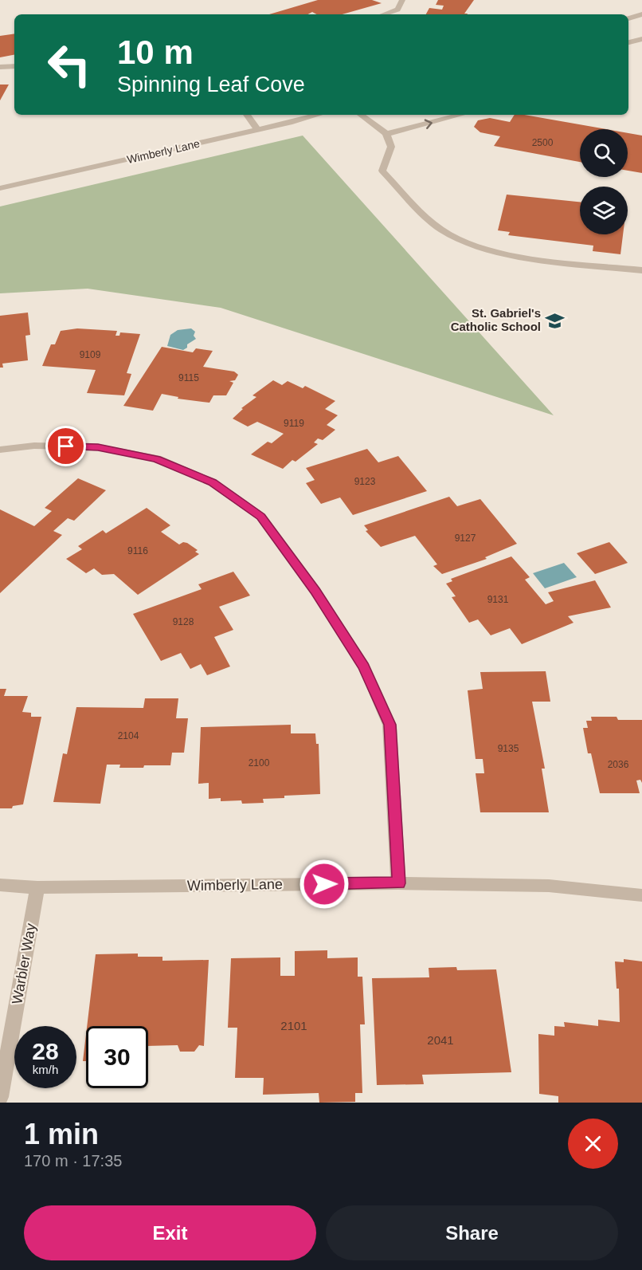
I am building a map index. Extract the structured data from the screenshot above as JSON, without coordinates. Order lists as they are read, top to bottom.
{
  "streets": {
    "street": ["Wimberly Lane", "Warbler Way"]
  },
  "crossings": [
    ["Wimberly Lane", "Warbler Way"]
  ],
  "places": {
    "school or university": ["St. Gabriel's Catholic School"]
  },
  "house_numbers": [
    "2500",
    "9109",
    "9115",
    "9119",
    "9123",
    "9127",
    "9116",
    "9131",
    "9128",
    "2104",
    "9135",
    "2100",
    "2036",
    "2101",
    "2041"
  ],
  "page": {
    "turn": ["10 m", "Spinning Leaf Cove"],
    "speed": "28 km/h",
    "limit": "30",
    "heading": ["1 min", "170 m · 17:35"],
    "buttons": ["Exit", "Share"]
  }
}
